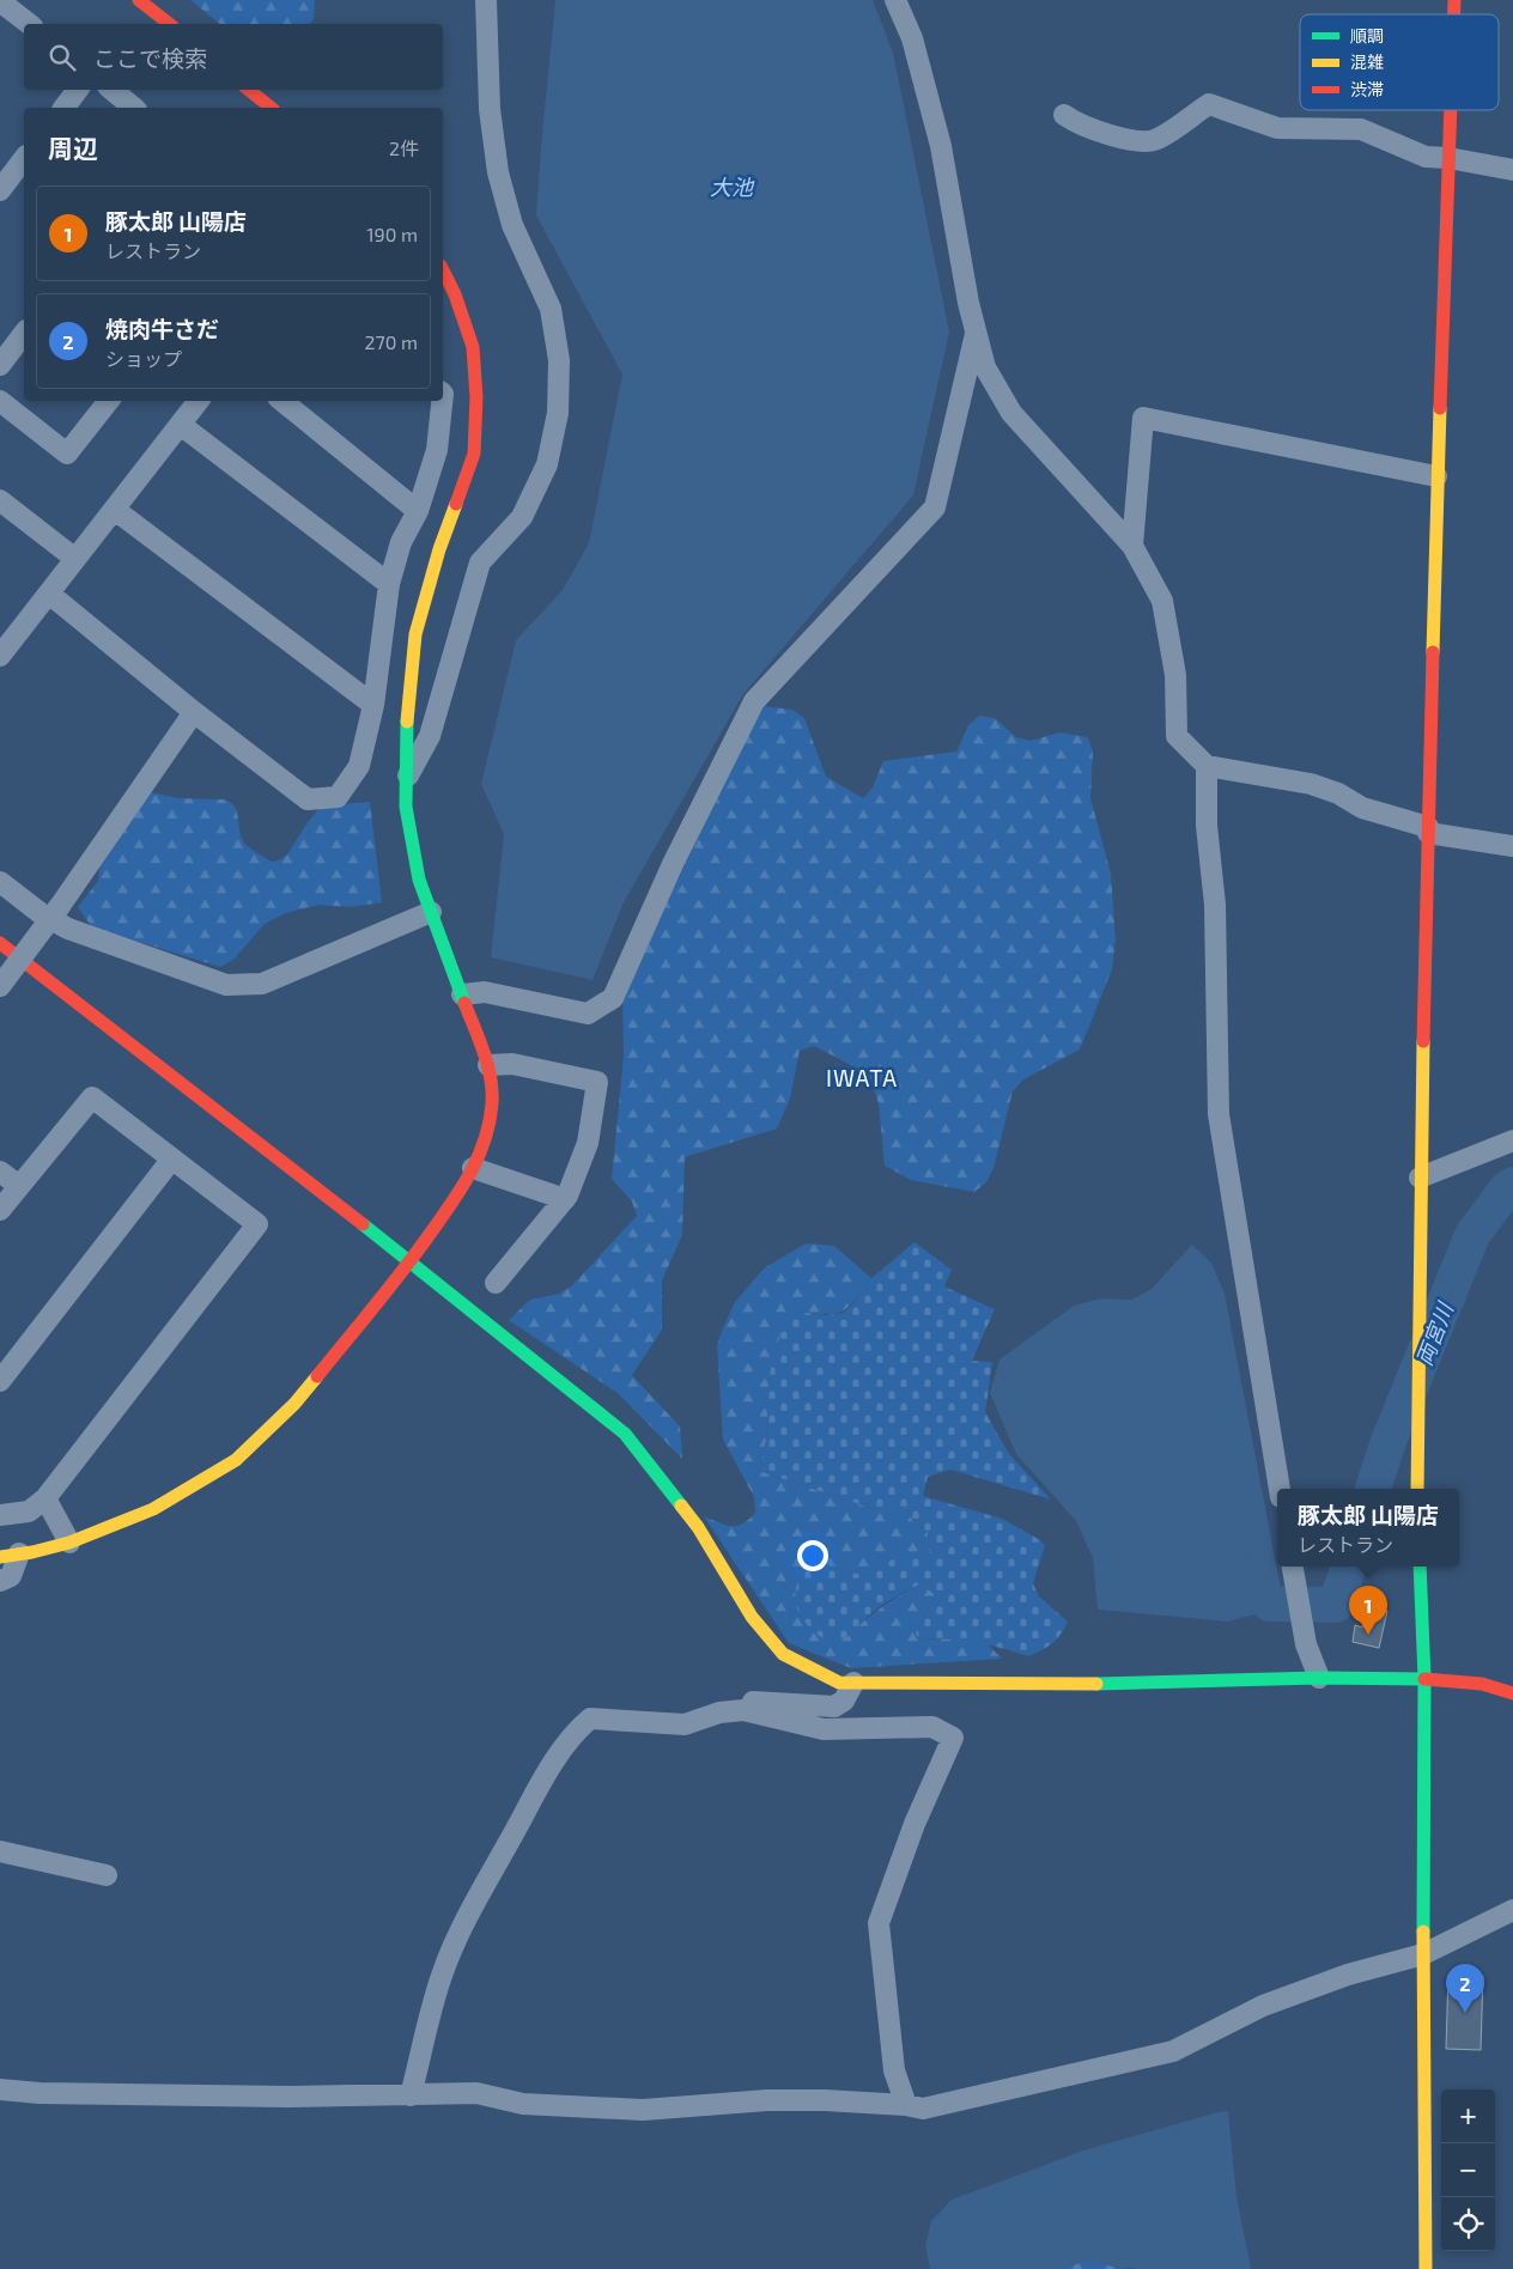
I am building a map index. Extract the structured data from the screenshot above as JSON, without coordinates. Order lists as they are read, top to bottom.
{
  "districts": ["IWATA"],
  "water": ["大池", "両宮川"],
  "legend": ["順調", "混雑", "渋滞"],
  "page": {
    "search": "ここで検索",
    "heading": ["周辺", "2件"],
    "list": [
      {
        "mark": "1",
        "name": "豚太郎 山陽店",
        "note": "レストラン",
        "value": "190 m"
      },
      {
        "mark": "2",
        "name": "焼肉牛さだ",
        "note": "ショップ",
        "value": "270 m"
      }
    ],
    "popup": ["豚太郎 山陽店", "レストラン"],
    "pins": ["1", "2"],
    "map_buttons": ["+", "−"]
  }
}
